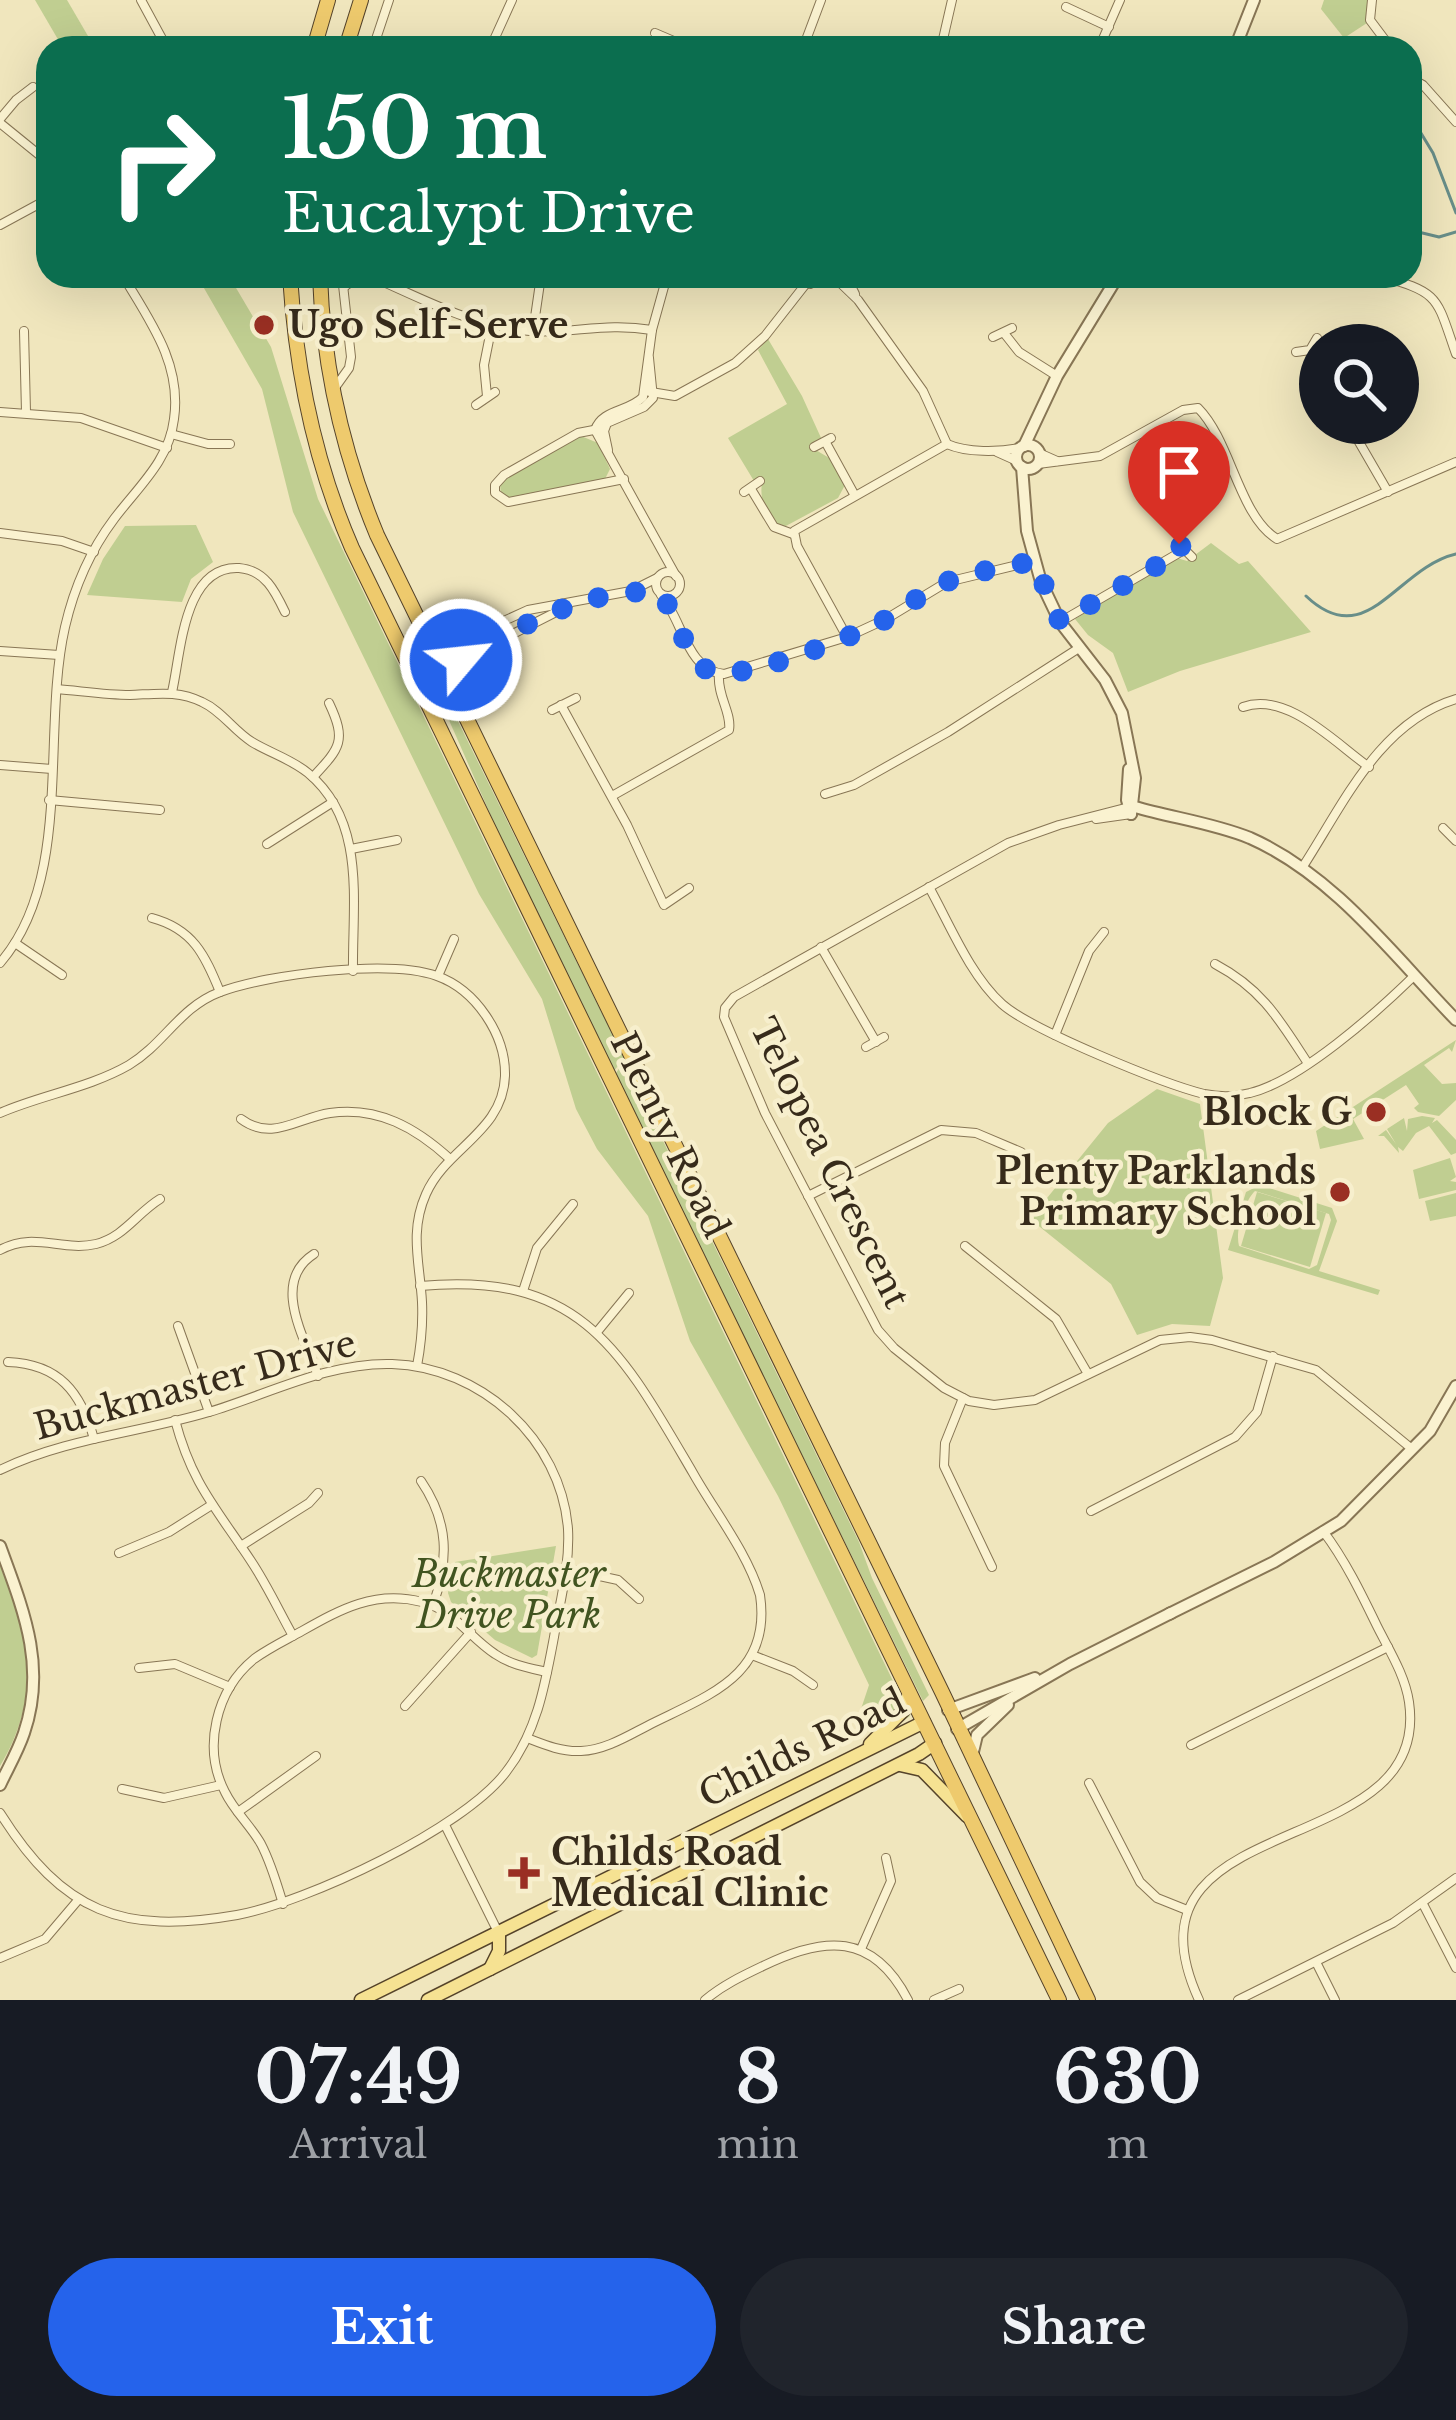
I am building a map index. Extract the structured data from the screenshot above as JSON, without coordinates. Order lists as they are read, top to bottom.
{
  "streets": {
    "highway": ["Plenty Road", "Childs Road"],
    "street": ["Telopea Crescent", "Buckmaster Drive"]
  },
  "crossings": [
    ["Plenty Road", "Childs Road"]
  ],
  "parks": ["Buckmaster Drive Park"],
  "places": {
    "other": ["Ugo Self-Serve", "Block G", "Plenty Parklands Primary School"],
    "health": ["Childs Road Medical Clinic"]
  },
  "page": {
    "turn": ["150 m", "Eucalypt Drive"],
    "eta": [
      "07:49",
      "Arrival",
      "8",
      "min",
      "630",
      "m"
    ],
    "buttons": ["Exit", "Share"]
  }
}
